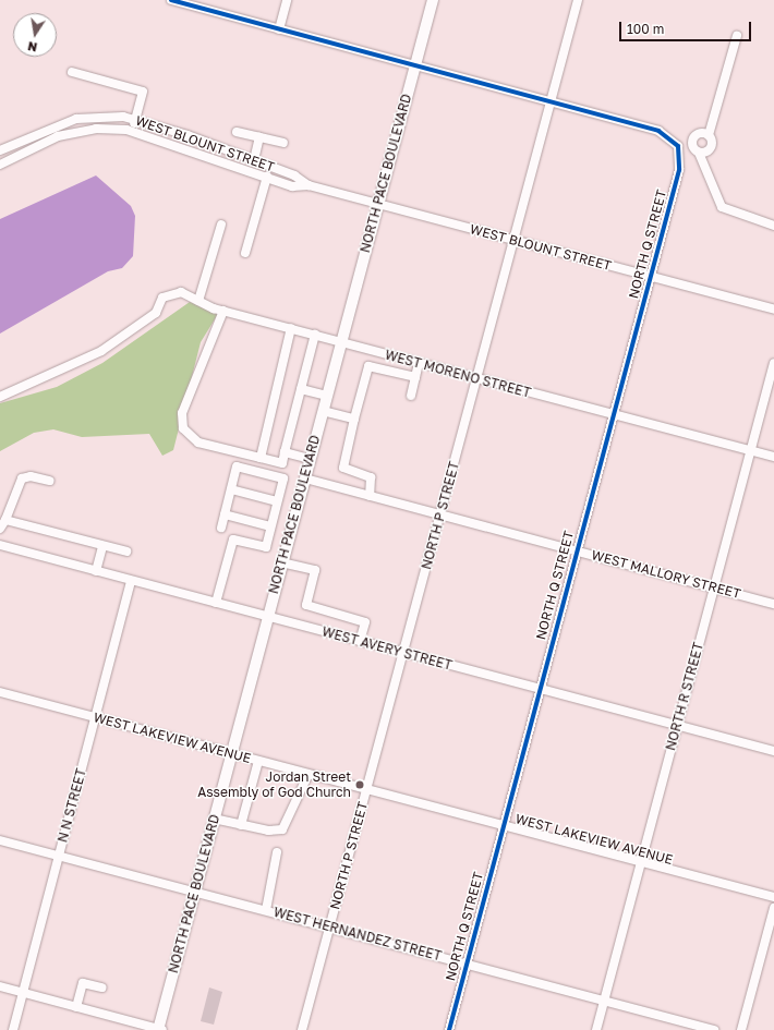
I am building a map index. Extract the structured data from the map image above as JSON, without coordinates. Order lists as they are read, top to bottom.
{
  "streets": {
    "main road": ["NORTH PACE BOULEVARD"],
    "street": [
      "WEST BLOUNT STREET",
      "NORTH Q STREET",
      "WEST MORENO STREET",
      "NORTH P STREET",
      "WEST MALLORY STREET",
      "WEST AVERY STREET",
      "NORTH R STREET",
      "WEST LAKEVIEW AVENUE",
      "N N STREET",
      "WEST HERNANDEZ STREET"
    ]
  },
  "crossings": [
    ["WEST BLOUNT STREET", "NORTH PACE BOULEVARD"],
    ["WEST BLOUNT STREET", "NORTH Q STREET"],
    ["WEST BLOUNT STREET", "NORTH P STREET"],
    ["NORTH PACE BOULEVARD", "WEST MORENO STREET"],
    ["NORTH PACE BOULEVARD", "WEST MALLORY STREET"],
    ["NORTH PACE BOULEVARD", "WEST AVERY STREET"],
    ["NORTH PACE BOULEVARD", "WEST LAKEVIEW AVENUE"],
    ["NORTH PACE BOULEVARD", "WEST HERNANDEZ STREET"],
    ["NORTH Q STREET", "WEST MORENO STREET"],
    ["NORTH Q STREET", "WEST MALLORY STREET"],
    ["NORTH Q STREET", "WEST AVERY STREET"],
    ["NORTH Q STREET", "WEST LAKEVIEW AVENUE"],
    ["NORTH Q STREET", "WEST HERNANDEZ STREET"],
    ["WEST MORENO STREET", "NORTH P STREET"],
    ["WEST MORENO STREET", "NORTH R STREET"],
    ["NORTH P STREET", "WEST MALLORY STREET"],
    ["NORTH P STREET", "WEST AVERY STREET"],
    ["NORTH P STREET", "WEST LAKEVIEW AVENUE"],
    ["NORTH P STREET", "WEST HERNANDEZ STREET"],
    ["WEST MALLORY STREET", "NORTH R STREET"],
    ["WEST AVERY STREET", "NORTH R STREET"],
    ["WEST AVERY STREET", "N N STREET"],
    ["NORTH R STREET", "WEST LAKEVIEW AVENUE"],
    ["NORTH R STREET", "WEST HERNANDEZ STREET"],
    ["WEST LAKEVIEW AVENUE", "N N STREET"],
    ["N N STREET", "WEST HERNANDEZ STREET"]
  ],
  "places": ["Jordan Street Assembly of God Church"],
  "scale_bar": "100 m",
  "north": "bottom"
}
